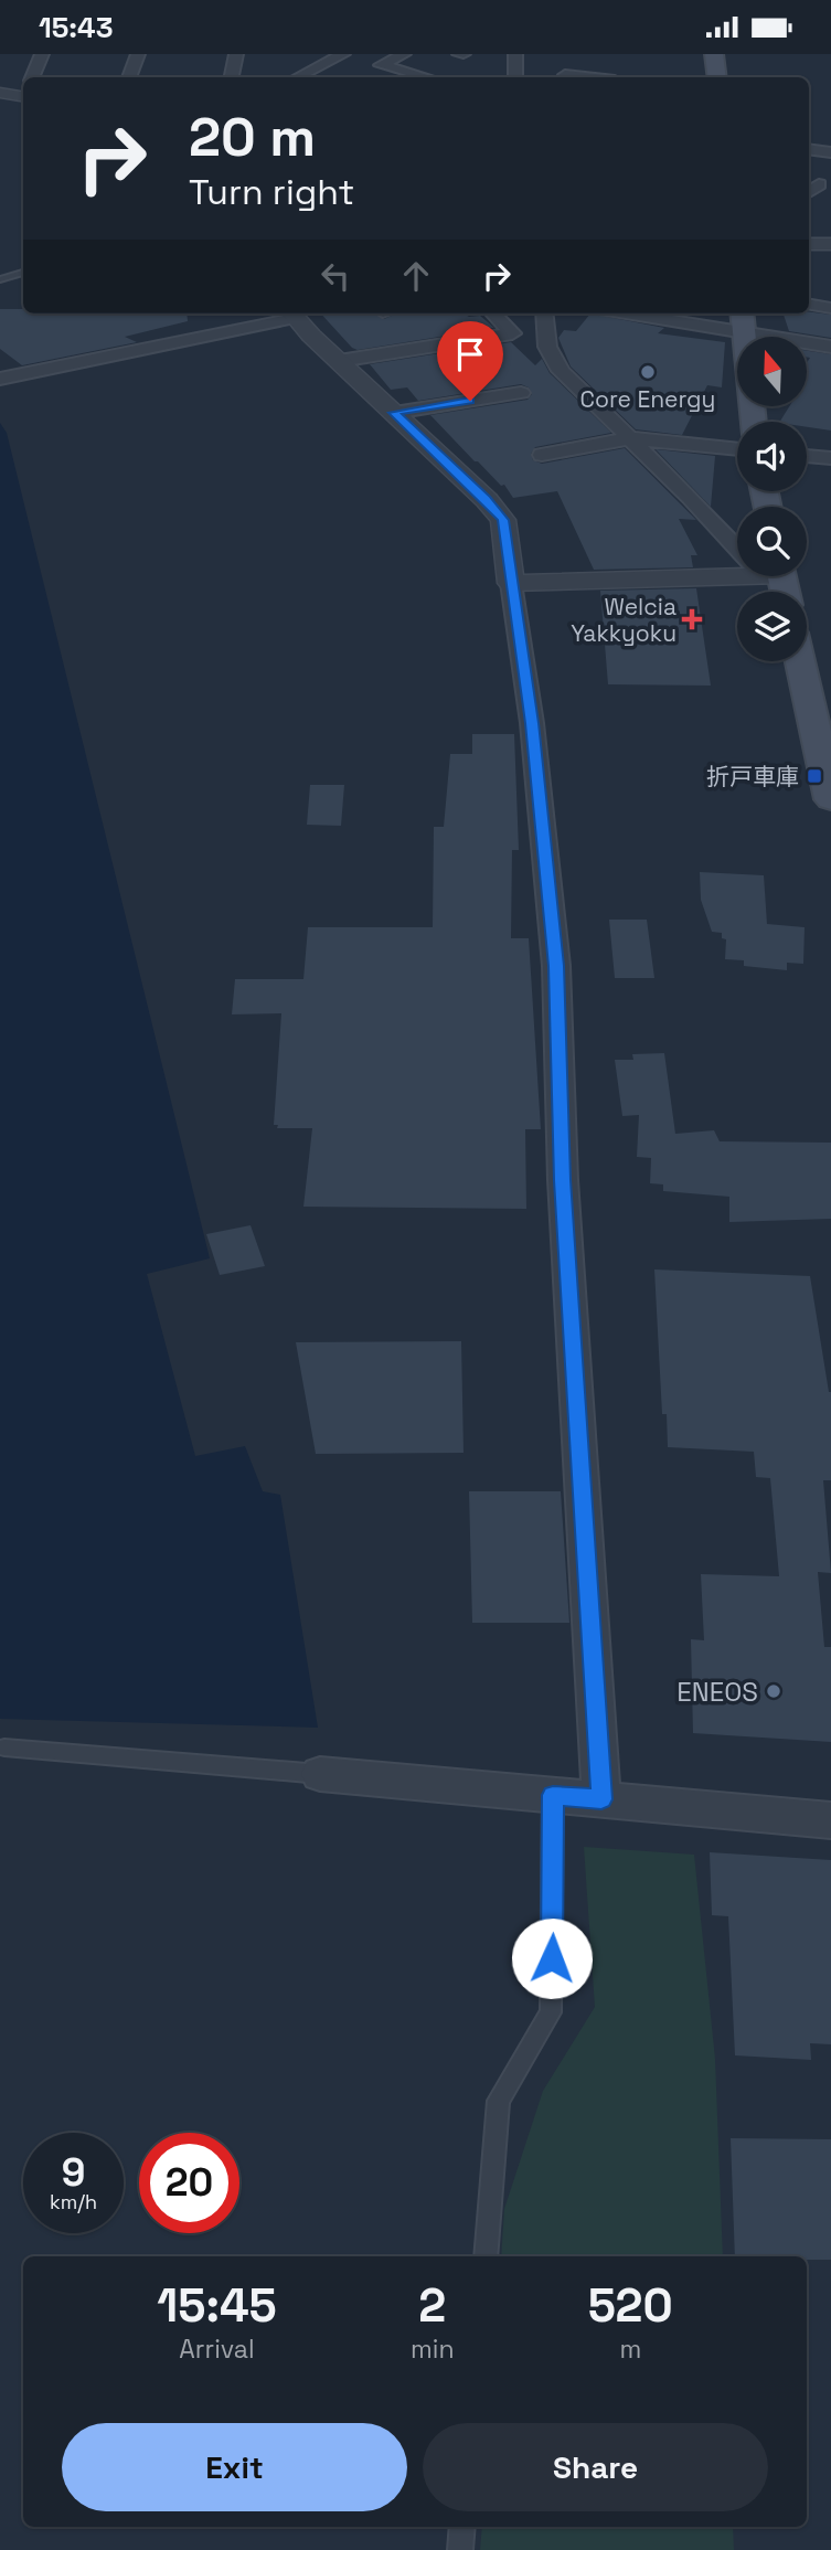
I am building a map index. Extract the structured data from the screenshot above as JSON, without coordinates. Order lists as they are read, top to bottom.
{
  "places": {
    "other": ["Core Energy", "ENEOS"],
    "health": ["Welcia Yakkyoku"],
    "transit": ["折戸車庫"]
  },
  "north": "top",
  "page": {
    "status": "15:43",
    "turn": ["20 m", "Turn right"],
    "speed": "9 km/h",
    "limit": "20",
    "eta": [
      "15:45",
      "Arrival",
      "2",
      "min",
      "520",
      "m"
    ],
    "buttons": ["Exit", "Share"]
  }
}
